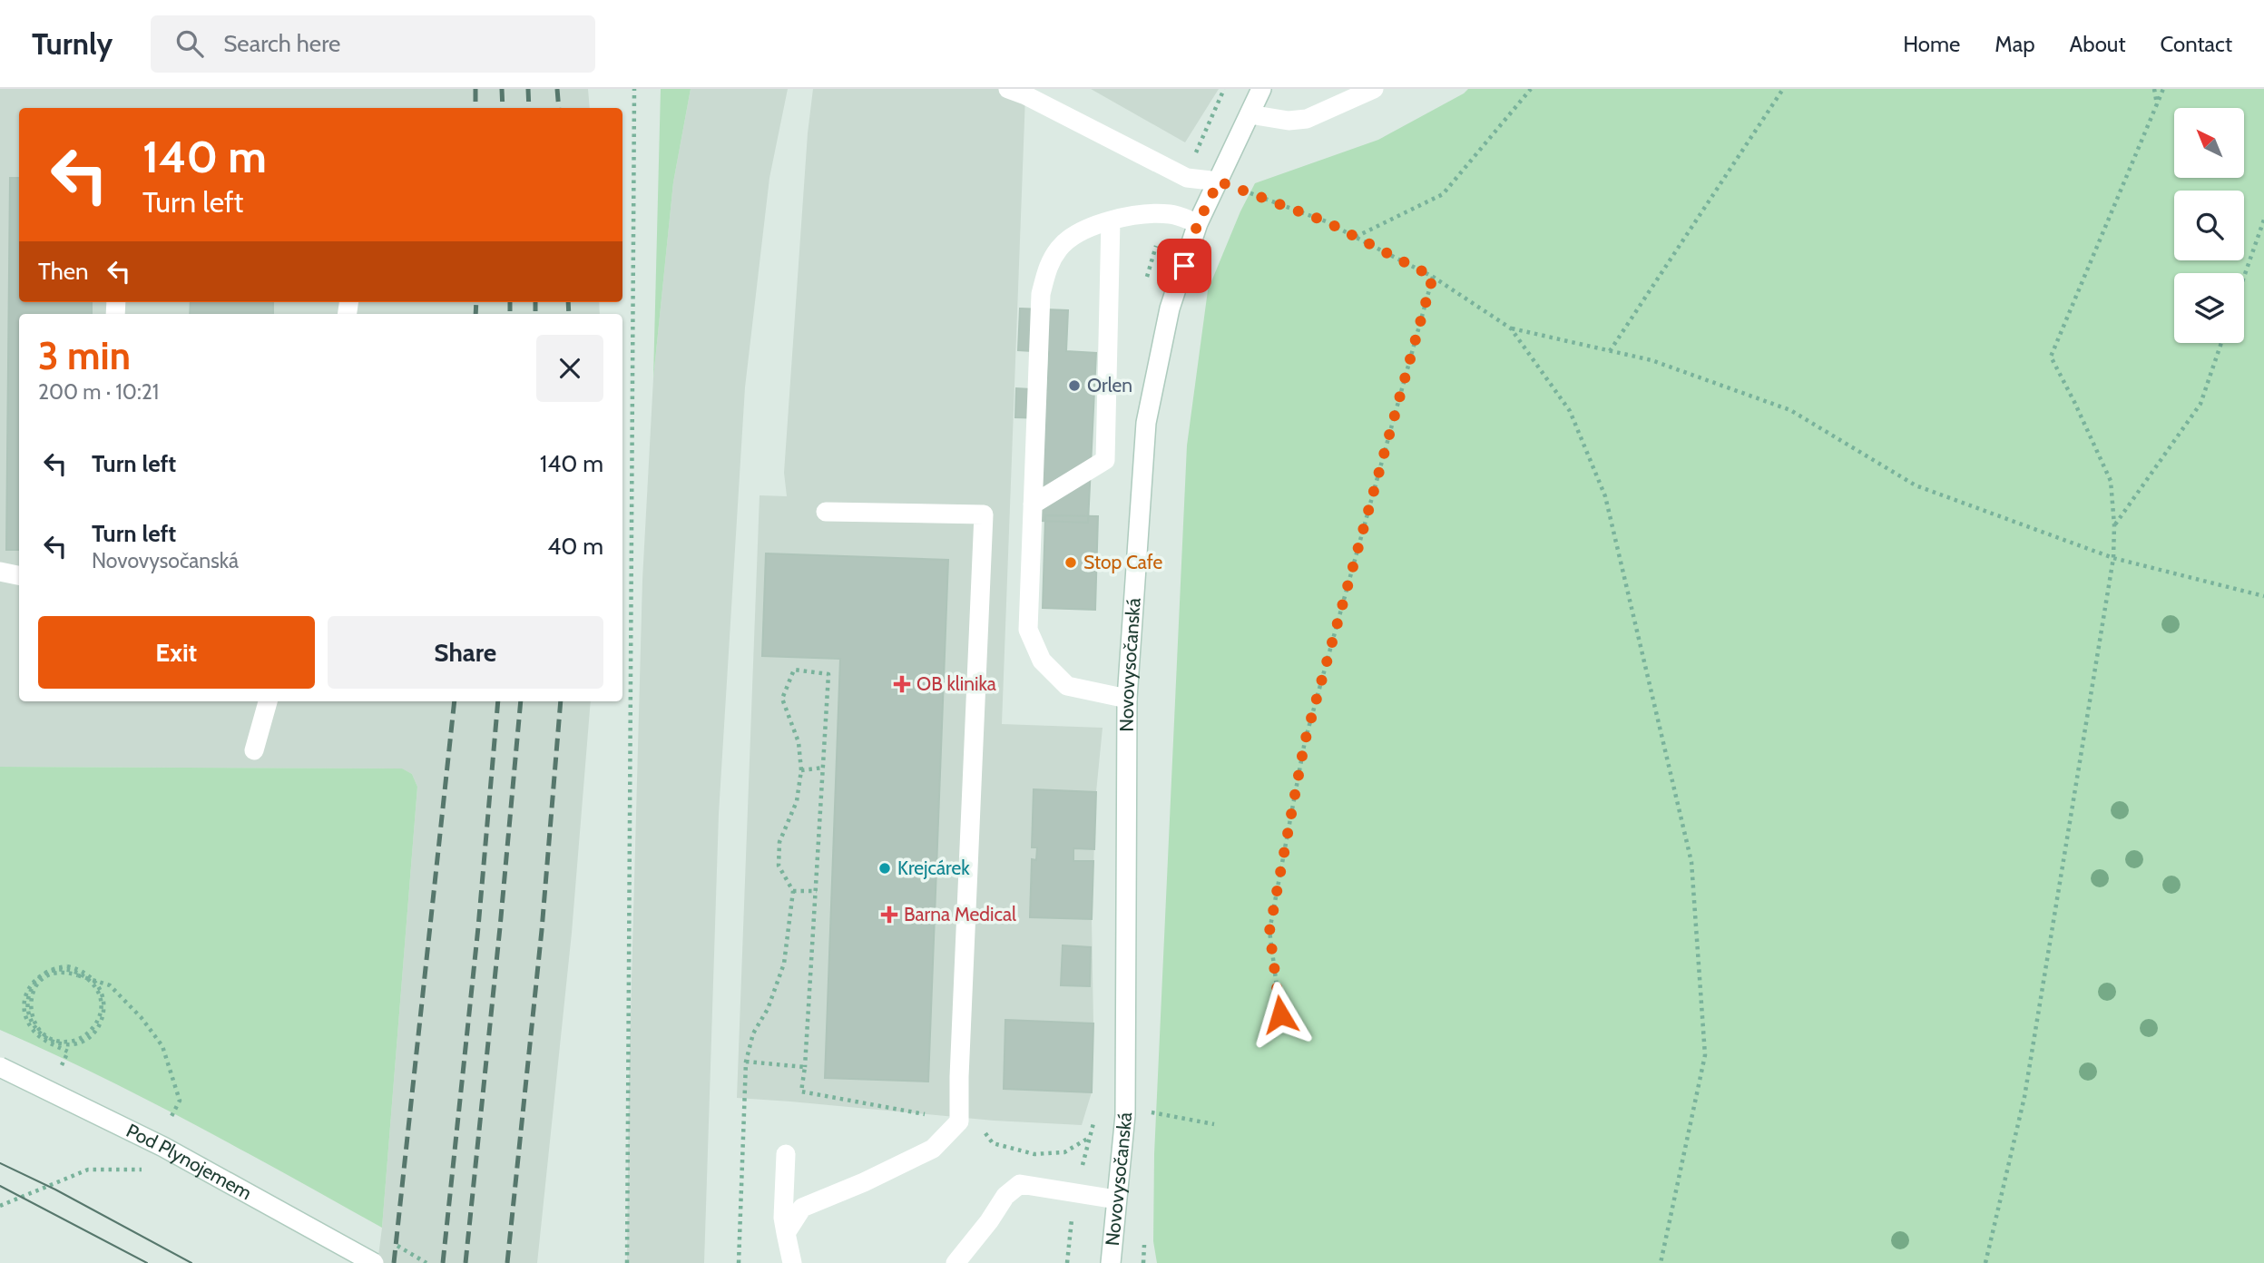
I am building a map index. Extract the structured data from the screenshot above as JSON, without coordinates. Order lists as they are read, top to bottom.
{
  "streets": {
    "main road": ["Novovysočanská", "Pod Plynojemem"]
  },
  "places": {
    "other": ["Orlen", "Stop Cafe", "Krejcárek"],
    "health": ["OB klinika", "Barna Medical"]
  },
  "north": "top left",
  "page": {
    "header": "Turnly",
    "search": "Search here",
    "nav": [
      "Home",
      "Map",
      "About",
      "Contact"
    ],
    "turn": ["140 m", "Turn left"],
    "then": "Then",
    "heading": ["3 min", "200 m · 10:21"],
    "list": [
      {
        "name": "Turn left",
        "value": "140 m"
      },
      {
        "name": "Turn left",
        "note": "Novovysočanská",
        "value": "40 m"
      }
    ],
    "buttons": ["Exit", "Share"]
  }
}
